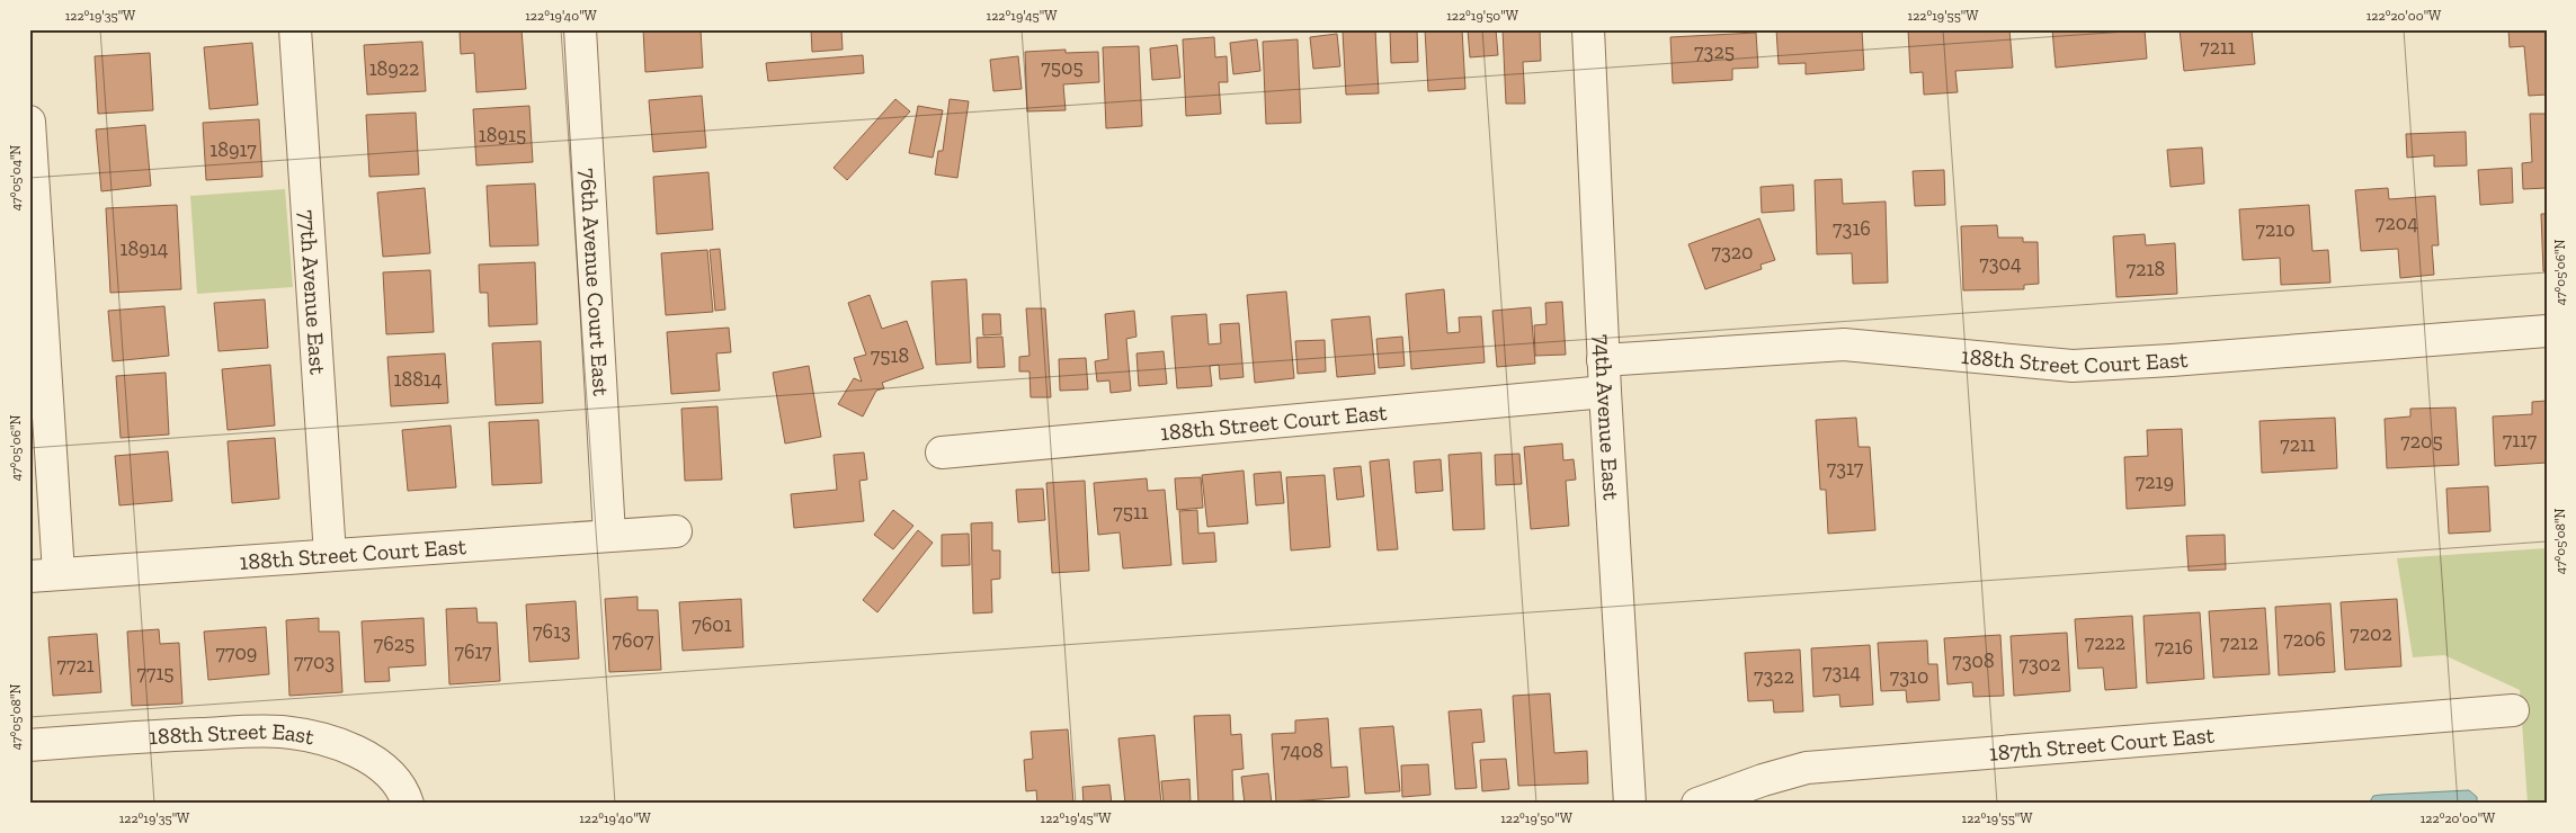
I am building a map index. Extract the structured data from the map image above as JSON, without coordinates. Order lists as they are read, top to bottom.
{
  "streets": {
    "street": [
      "76th Avenue Court East",
      "77th Avenue East",
      "188th Street Court East",
      "74th Avenue East",
      "188th Street East",
      "187th Street Court East"
    ]
  },
  "crossings": [
    ["76th Avenue Court East", "188th Street Court East"],
    ["77th Avenue East", "188th Street Court East"],
    ["188th Street Court East", "74th Avenue East"]
  ],
  "house_numbers": [
    "7211",
    "7325",
    "7505",
    "18922",
    "18915",
    "18917",
    "7204",
    "7316",
    "7210",
    "18914",
    "7320",
    "7304",
    "7218",
    "7518",
    "18814",
    "7117",
    "7205",
    "7211",
    "7317",
    "7219",
    "7511",
    "7601",
    "7613",
    "7202",
    "7206",
    "7607",
    "7222",
    "7212",
    "7625",
    "7216",
    "7617",
    "7709",
    "7308",
    "7703",
    "7302",
    "7721",
    "7314",
    "7715",
    "7322",
    "7310",
    "7408"
  ],
  "coordinates": [
    "122°19'35\"W",
    "122°19'40\"W",
    "122°19'45\"W",
    "122°19'50\"W",
    "122°19'55\"W",
    "122°20'00\"W",
    "47°05'04\"N",
    "47°05'06\"N",
    "47°05'08\"N"
  ]
}
